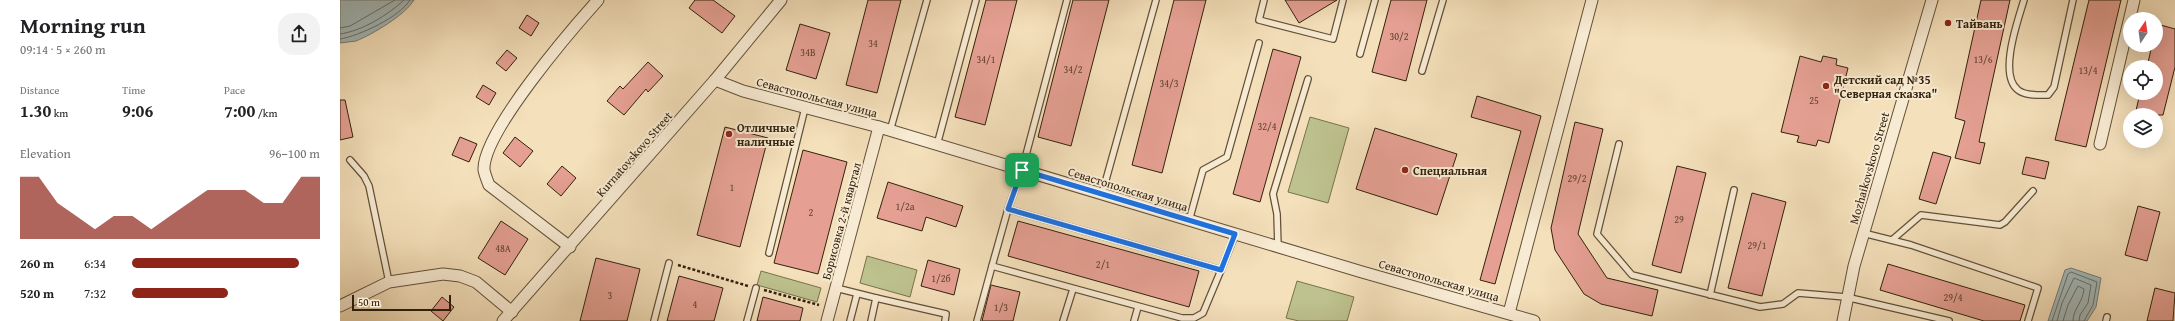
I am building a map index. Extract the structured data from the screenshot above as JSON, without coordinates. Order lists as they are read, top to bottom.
{
  "streets": {
    "street": [
      "Севастопольская улица",
      "Kurnatovskovo Street",
      "Mozhaikovskovo Street",
      "Борисовка 2-й квартал"
    ]
  },
  "crossings": [
    ["Севастопольская улица", "Kurnatovskovo Street"],
    ["Севастопольская улица", "Борисовка 2-й квартал"]
  ],
  "places": [
    "Тайвань",
    "Детский сад №35 \"Северная сказка\"",
    "Отличные наличные",
    "Специальная"
  ],
  "house_numbers": [
    "30/2",
    "34",
    "34В",
    "34/1",
    "13/6",
    "34/2",
    "13/4",
    "34/3",
    "25",
    "32/4",
    "29/2",
    "1",
    "1/2а",
    "2",
    "29",
    "29/1",
    "48А",
    "2/1",
    "1/2б",
    "3",
    "29/4",
    "4",
    "1/3"
  ],
  "scale_bar": "50 m",
  "north": "top",
  "page": {
    "heading": ["Morning run", "09:14 · 5 × 260 m"],
    "stats": [
      ["Distance", "1.30 km"],
      ["Time", "9:06"],
      ["Pace", "7:00 /km"]
    ],
    "chart": ["Elevation", "96–100 m"],
    "list": [
      {
        "name": "260 m",
        "note": "6:34"
      },
      {
        "name": "520 m",
        "note": "7:32"
      }
    ],
    "scale": "50 m"
  }
}
